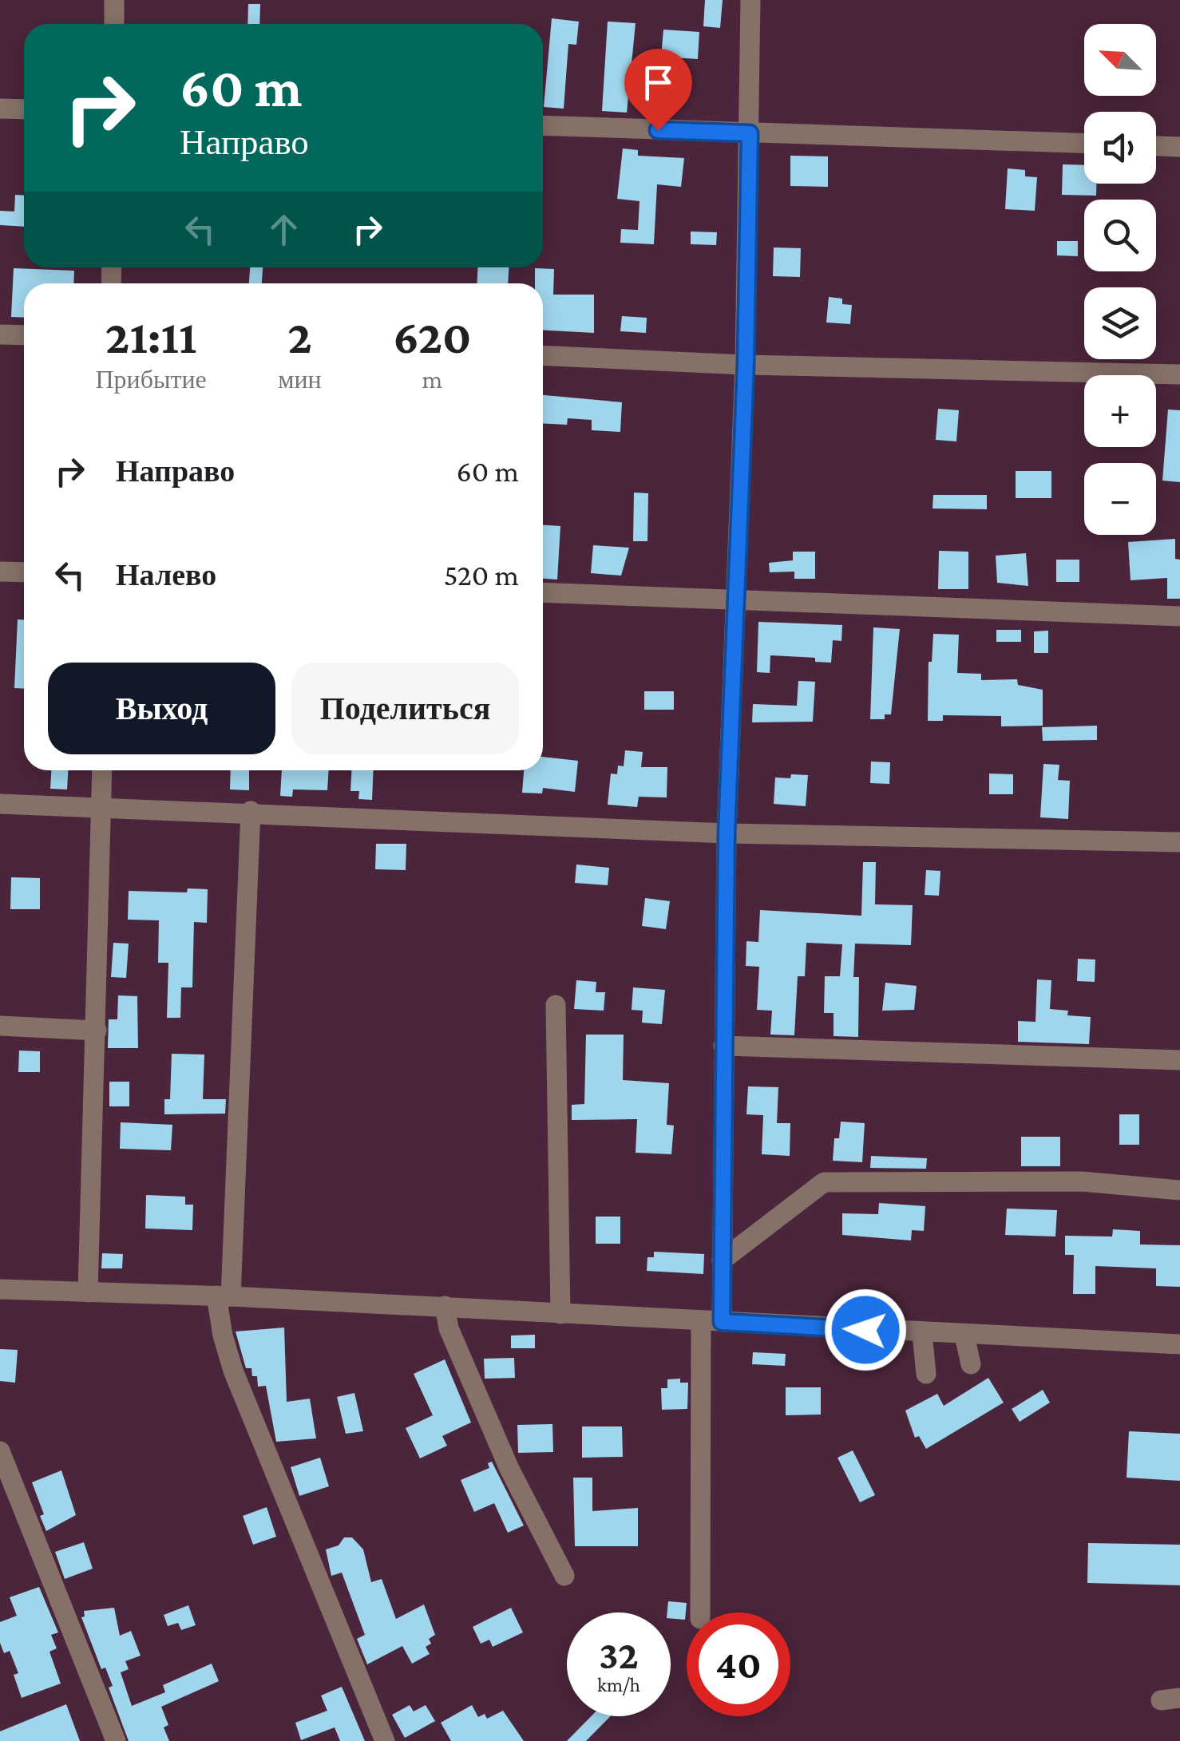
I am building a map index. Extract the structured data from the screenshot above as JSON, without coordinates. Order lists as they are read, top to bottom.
{
  "north": "top left",
  "page": {
    "map_buttons": ["+", "−"],
    "turn": ["60 m", "Направо"],
    "eta": [
      "21:11",
      "Прибытие",
      "2",
      "мин",
      "620",
      "m"
    ],
    "list": [
      {
        "name": "Направо",
        "value": "60 m"
      },
      {
        "name": "Налево",
        "value": "520 m"
      }
    ],
    "buttons": ["Выход", "Поделиться"],
    "speed": "32 km/h",
    "limit": "40"
  }
}
